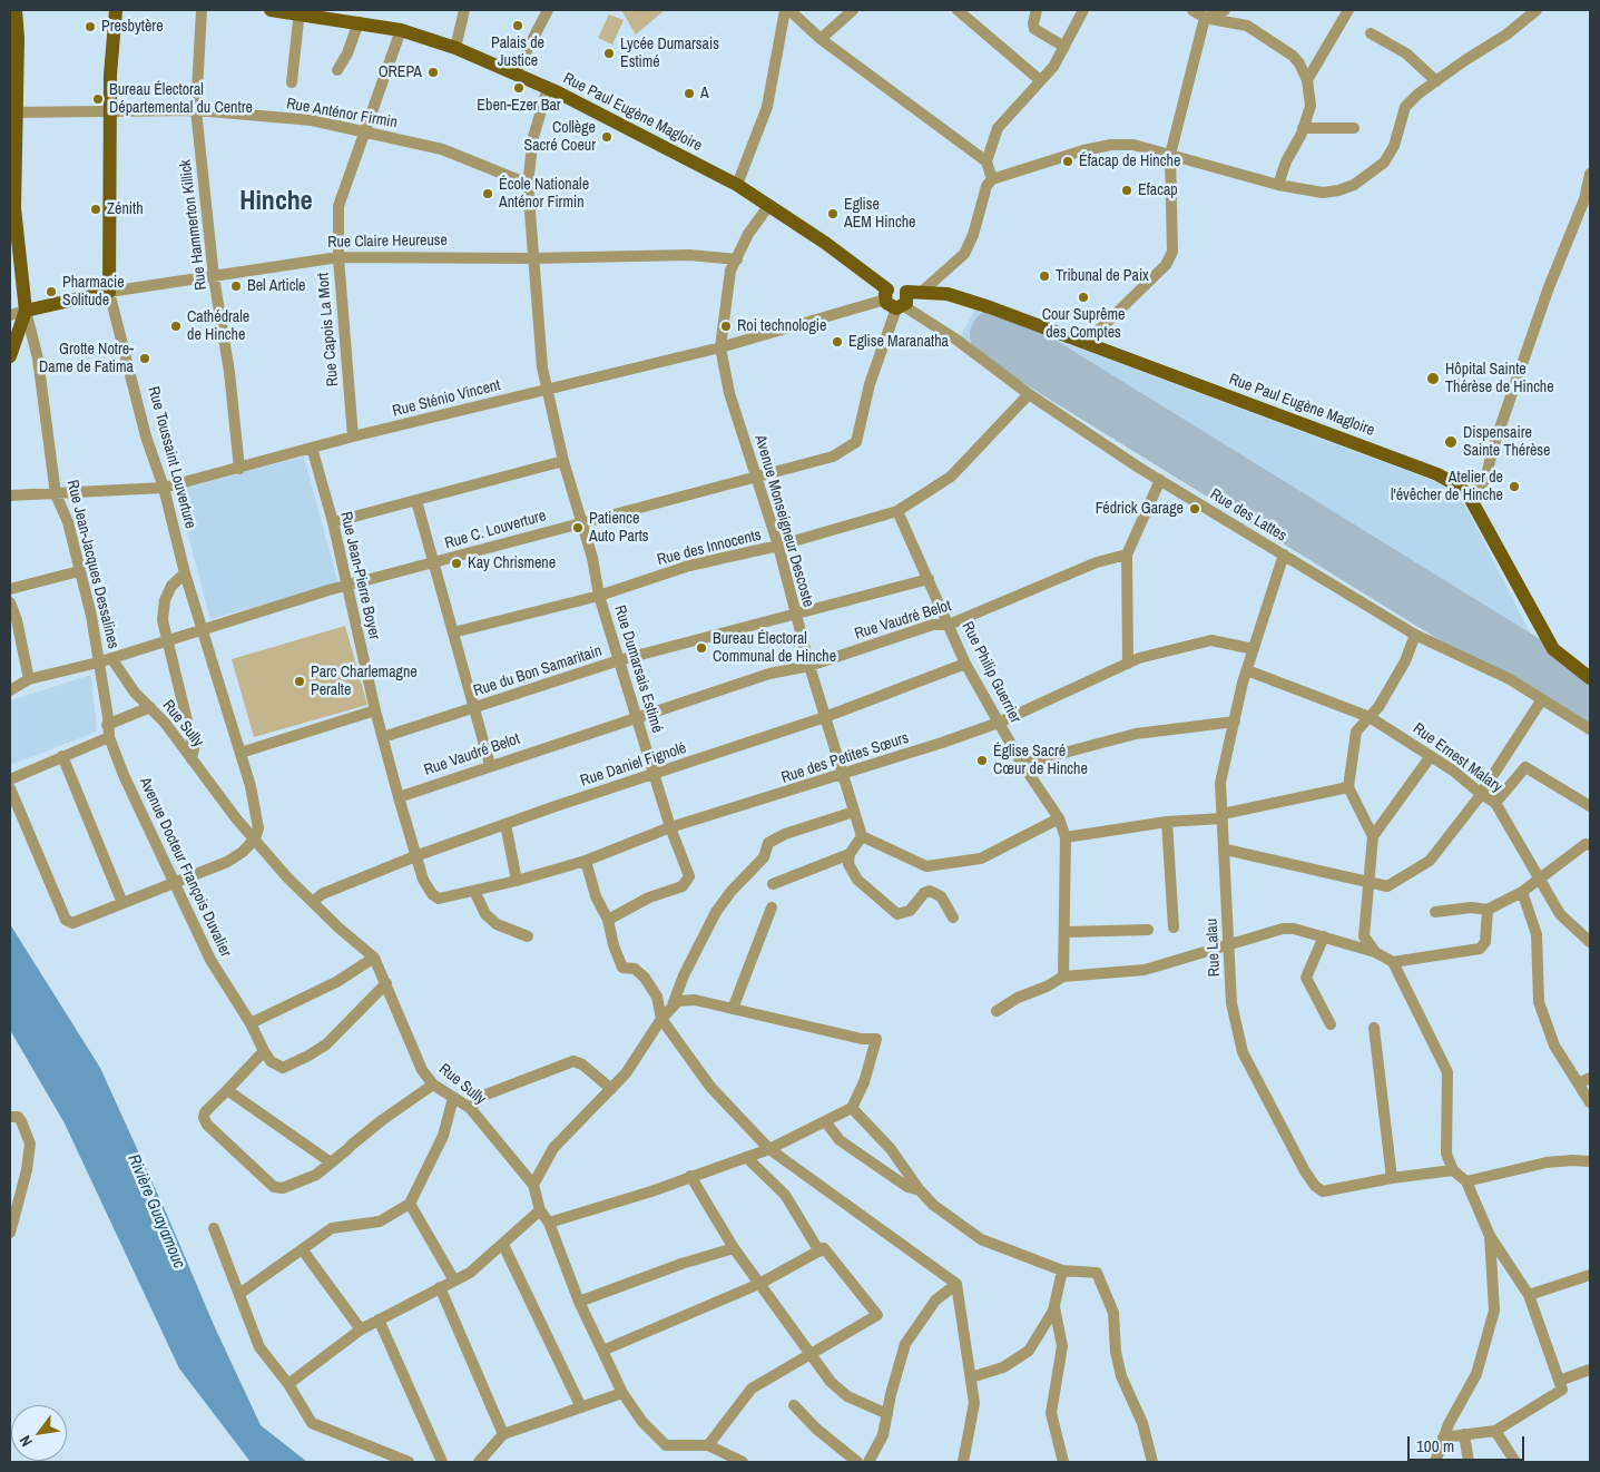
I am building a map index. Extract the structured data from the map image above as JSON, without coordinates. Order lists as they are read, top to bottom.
{
  "streets": {
    "main road": [
      "Rue Paul Eugène Magloire",
      "Rue Claire Heureuse",
      "Rue Toussaint Louverture",
      "Rue Jean-Jacques Dessalines"
    ],
    "street": [
      "Rue Anténor Firmin",
      "Rue Hammerton Killick",
      "Rue Capois La Mort",
      "Rue Sténio Vincent",
      "Rue des Lattes",
      "Avenue Monseigneur Descoste",
      "Rue C. Louverture",
      "Rue des Innocents",
      "Rue Jean-Pierre Boyer",
      "Rue Vaudré Belot",
      "Rue Dumarsais Estimé",
      "Rue du Bon Samaritain",
      "Rue Philip Guerrier",
      "Rue Sully",
      "Rue des Petites Sœurs",
      "Rue Ernest Malary",
      "Rue Daniel Fignolé",
      "Avenue Docteur François Duvalier",
      "Rue Lalau"
    ]
  },
  "crossings": [
    ["Rue Paul Eugène Magloire", "Rue Capois La Mort"],
    ["Rue Paul Eugène Magloire", "Rue Sténio Vincent"],
    ["Rue Paul Eugène Magloire", "Rue des Lattes"],
    ["Rue Paul Eugène Magloire", "Avenue Monseigneur Descoste"],
    ["Rue Paul Eugène Magloire", "Rue C. Louverture"],
    ["Rue Paul Eugène Magloire", "Rue Dumarsais Estimé"],
    ["Rue Anténor Firmin", "Rue Hammerton Killick"],
    ["Rue Anténor Firmin", "Rue Capois La Mort"],
    ["Rue Anténor Firmin", "Rue Toussaint Louverture"],
    ["Rue Anténor Firmin", "Rue Jean-Jacques Dessalines"],
    ["Rue Anténor Firmin", "Rue Dumarsais Estimé"],
    ["Rue Hammerton Killick", "Rue Claire Heureuse"],
    ["Rue Hammerton Killick", "Rue Sténio Vincent"],
    ["Rue Claire Heureuse", "Rue Capois La Mort"],
    ["Rue Claire Heureuse", "Rue Toussaint Louverture"],
    ["Rue Claire Heureuse", "Avenue Monseigneur Descoste"],
    ["Rue Claire Heureuse", "Rue Jean-Jacques Dessalines"],
    ["Rue Claire Heureuse", "Rue Dumarsais Estimé"],
    ["Rue Capois La Mort", "Rue Sténio Vincent"],
    ["Rue Sténio Vincent", "Rue Toussaint Louverture"],
    ["Rue Sténio Vincent", "Rue des Lattes"],
    ["Rue Sténio Vincent", "Avenue Monseigneur Descoste"],
    ["Rue Sténio Vincent", "Rue C. Louverture"],
    ["Rue Sténio Vincent", "Rue Jean-Jacques Dessalines"],
    ["Rue Sténio Vincent", "Rue Jean-Pierre Boyer"],
    ["Rue Sténio Vincent", "Rue Dumarsais Estimé"],
    ["Rue Toussaint Louverture", "Rue C. Louverture"],
    ["Rue Toussaint Louverture", "Rue Sully"],
    ["Rue des Lattes", "Rue C. Louverture"],
    ["Rue des Lattes", "Rue des Innocents"],
    ["Rue des Lattes", "Rue Lalau"],
    ["Avenue Monseigneur Descoste", "Rue C. Louverture"],
    ["Avenue Monseigneur Descoste", "Rue des Innocents"],
    ["Avenue Monseigneur Descoste", "Rue Vaudré Belot"],
    ["Avenue Monseigneur Descoste", "Rue du Bon Samaritain"],
    ["Avenue Monseigneur Descoste", "Rue des Petites Sœurs"],
    ["Avenue Monseigneur Descoste", "Rue Daniel Fignolé"],
    ["Rue C. Louverture", "Rue Jean-Jacques Dessalines"],
    ["Rue C. Louverture", "Rue Jean-Pierre Boyer"],
    ["Rue C. Louverture", "Rue Dumarsais Estimé"],
    ["Rue C. Louverture", "Rue Sully"],
    ["Rue C. Louverture", "Avenue Docteur François Duvalier"],
    ["Rue des Innocents", "Rue Dumarsais Estimé"],
    ["Rue des Innocents", "Rue Philip Guerrier"],
    ["Rue Jean-Jacques Dessalines", "Avenue Docteur François Duvalier"],
    ["Rue Jean-Pierre Boyer", "Rue Vaudré Belot"],
    ["Rue Jean-Pierre Boyer", "Rue du Bon Samaritain"],
    ["Rue Jean-Pierre Boyer", "Rue des Petites Sœurs"],
    ["Rue Jean-Pierre Boyer", "Rue Daniel Fignolé"],
    ["Rue Vaudré Belot", "Rue Dumarsais Estimé"],
    ["Rue Vaudré Belot", "Rue Philip Guerrier"],
    ["Rue Dumarsais Estimé", "Rue du Bon Samaritain"],
    ["Rue Dumarsais Estimé", "Rue des Petites Sœurs"],
    ["Rue Dumarsais Estimé", "Rue Daniel Fignolé"],
    ["Rue du Bon Samaritain", "Rue Philip Guerrier"],
    ["Rue Philip Guerrier", "Rue des Petites Sœurs"],
    ["Rue Philip Guerrier", "Rue Daniel Fignolé"],
    ["Rue Sully", "Rue Daniel Fignolé"],
    ["Rue Sully", "Avenue Docteur François Duvalier"],
    ["Rue des Petites Sœurs", "Rue Lalau"],
    ["Rue Ernest Malary", "Rue Lalau"]
  ],
  "districts": ["Hinche"],
  "water": ["Rivière Guayamouc"],
  "places": [
    "Palais de Justice",
    "Presbytère",
    "Lycée Dumarsais Estimé",
    "OREPA",
    "Eben-Ezer Bar",
    "A",
    "Bureau Électoral Départemental du Centre",
    "Collège Sacré Coeur",
    "Éfacap de Hinche",
    "Efacap",
    "École Nationale Anténor Firmin",
    "Zénith",
    "Eglise AEM Hinche",
    "Tribunal de Paix",
    "Bel Article",
    "Pharmacie Solitude",
    "Cour Suprême des Comptes",
    "Cathédrale de Hinche",
    "Roi technologie",
    "Eglise Maranatha",
    "Grotte Notre- Dame de Fatima",
    "Hôpital Sainte Thérèse de Hinche",
    "Dispensaire Sainte Thérèse",
    "Atelier de l'évêcher de Hinche",
    "Fédrick Garage",
    "Patience Auto Parts",
    "Kay Chrismene",
    "Bureau Électoral Communal de Hinche",
    "Parc Charlemagne Peralte",
    "Église Sacré Cœur de Hinche"
  ],
  "scale_bar": "100 m",
  "north": "bottom left"
}
